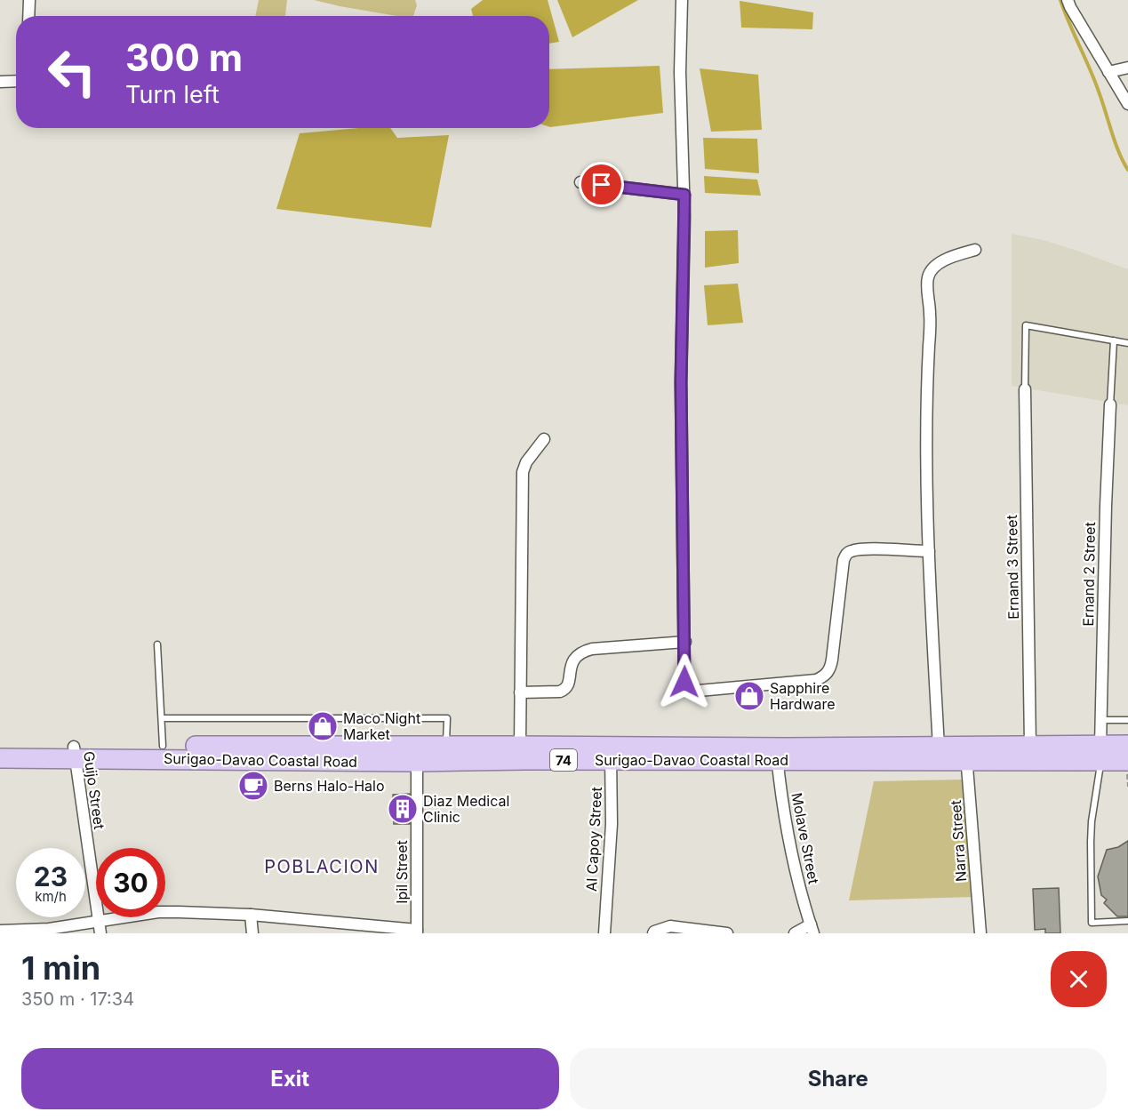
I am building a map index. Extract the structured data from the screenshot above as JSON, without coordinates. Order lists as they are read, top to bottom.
{
  "streets": {
    "highway": ["Surigao-Davao Coastal Road", "74"],
    "street": [
      "Ernand 3 Street",
      "Ernand 2 Street",
      "Guijo Street",
      "Molave Street",
      "Al Capoy Street",
      "Narra Street",
      "Ipil Street"
    ]
  },
  "crossings": [
    ["Ernand 3 Street", "Surigao-Davao Coastal Road"],
    ["Ernand 2 Street", "Surigao-Davao Coastal Road"],
    ["Surigao-Davao Coastal Road", "Guijo Street"],
    ["Surigao-Davao Coastal Road", "Molave Street"],
    ["Surigao-Davao Coastal Road", "Al Capoy Street"],
    ["Surigao-Davao Coastal Road", "Narra Street"],
    ["Surigao-Davao Coastal Road", "Ipil Street"]
  ],
  "districts": ["POBLACION"],
  "places": {
    "shop": ["Sapphire Hardware", "Maco Night Market"],
    "cafe": ["Berns Halo-Halo"],
    "building": ["Diaz Medical Clinic"]
  },
  "page": {
    "turn": ["300 m", "Turn left"],
    "speed": "23 km/h",
    "limit": "30",
    "heading": ["1 min", "350 m · 17:34"],
    "buttons": ["Exit", "Share"]
  }
}
